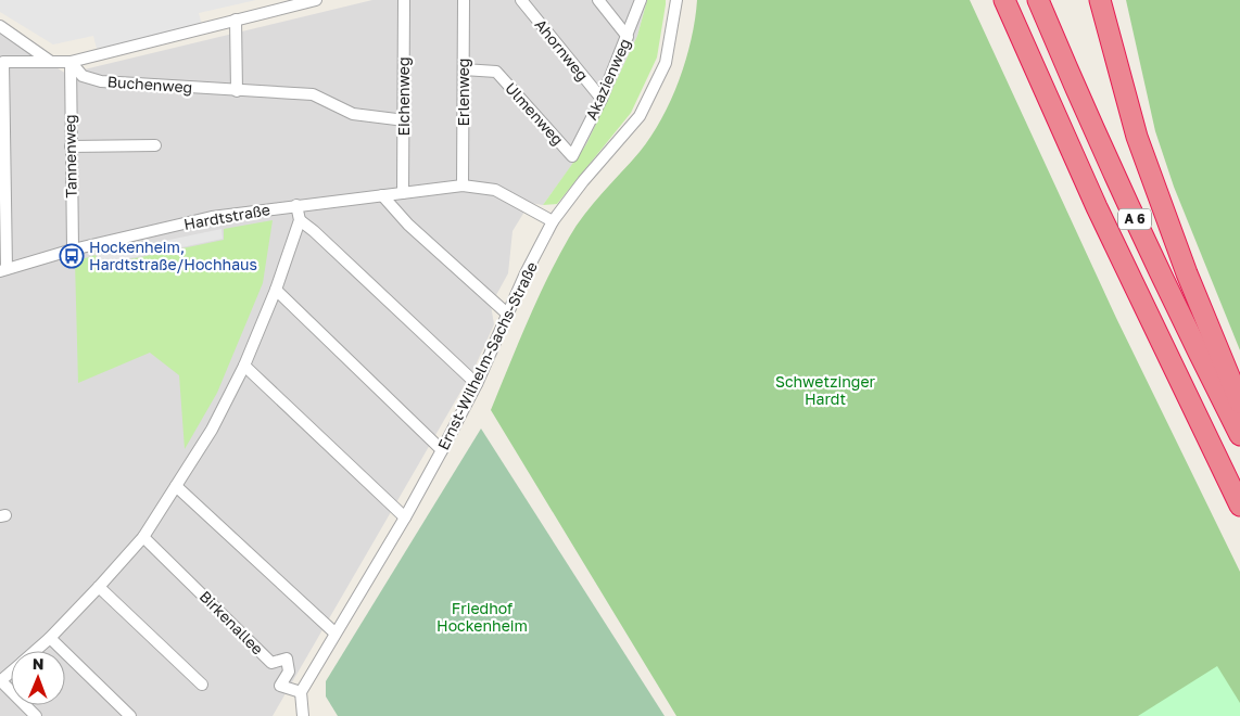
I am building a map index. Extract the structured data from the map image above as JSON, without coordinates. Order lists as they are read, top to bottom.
{
  "streets": {
    "highway": ["A 6"],
    "street": [
      "Ahornweg",
      "Akazienweg",
      "Buchenweg",
      "Erlenweg",
      "Eichenweg",
      "Ulmenweg",
      "Tannenweg",
      "Hardtstraße",
      "Ernst-Wilhelm-Sachs-Straße",
      "Birkenallee"
    ]
  },
  "crossings": [
    ["Ahornweg", "Akazienweg"],
    ["Akazienweg", "Ulmenweg"],
    ["Buchenweg", "Eichenweg"],
    ["Buchenweg", "Tannenweg"],
    ["Erlenweg", "Ulmenweg"],
    ["Tannenweg", "Hardtstraße"],
    ["Ernst-Wilhelm-Sachs-Straße", "Birkenallee"]
  ],
  "parks": ["Schwetzinger Hardt", "Friedhof Hockenheim"],
  "places": {
    "bus stop": ["Hockenheim, Hardtstraße/Hochhaus"]
  },
  "north": "top"
}
